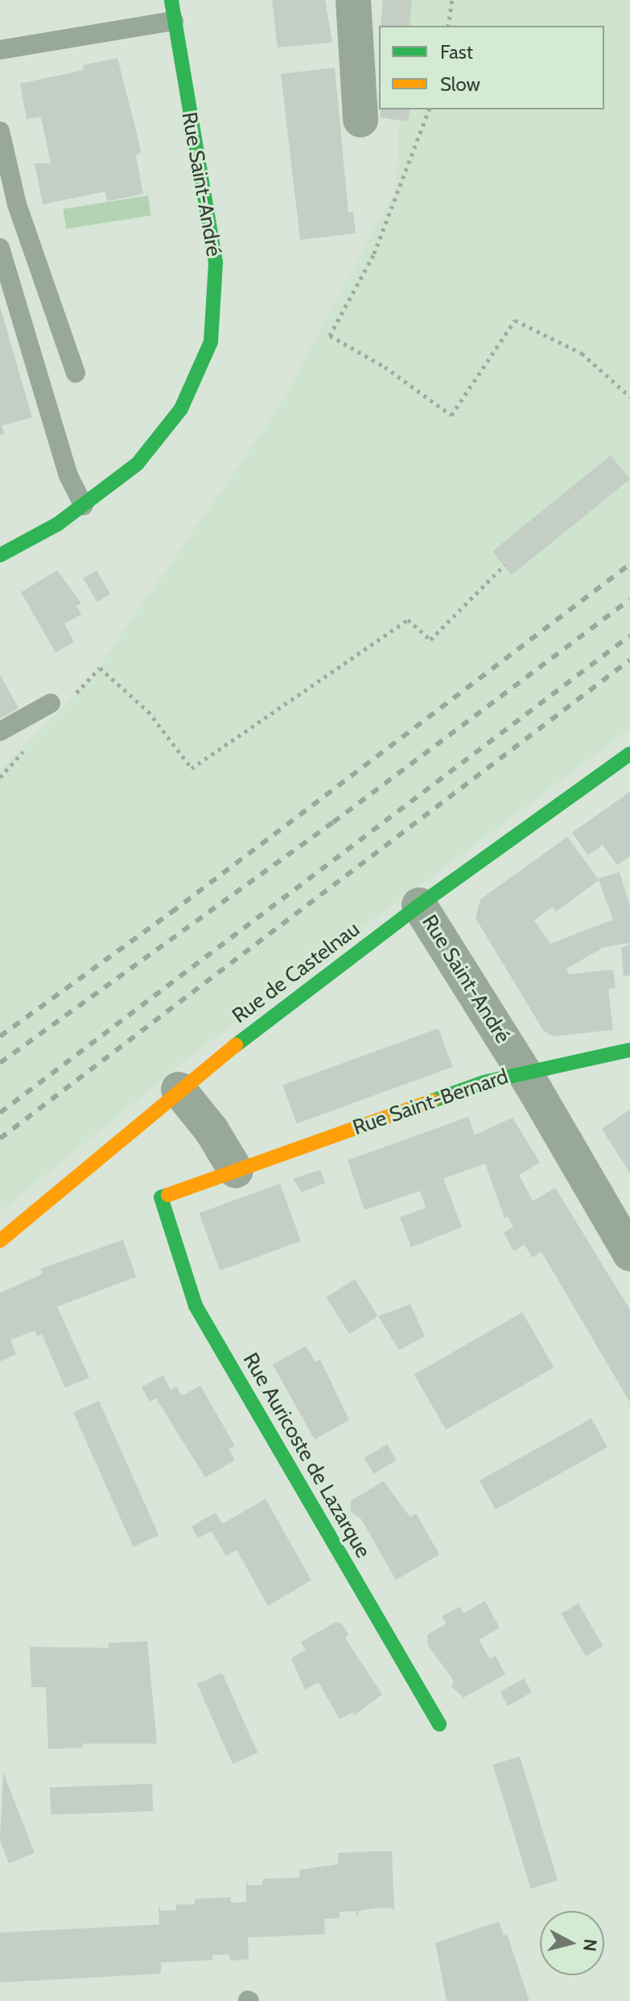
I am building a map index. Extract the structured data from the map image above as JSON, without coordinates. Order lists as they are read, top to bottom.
{
  "streets": {
    "street": [
      "Rue Saint-André",
      "Rue de Castelnau",
      "Rue Saint-Bernard",
      "Rue Auricoste de Lazarque"
    ]
  },
  "crossings": [
    ["Rue Saint-André", "Rue de Castelnau"],
    ["Rue Saint-André", "Rue Saint-Bernard"],
    ["Rue Saint-Bernard", "Rue Auricoste de Lazarque"]
  ],
  "legend": ["Fast", "Slow"],
  "north": "right"
}
